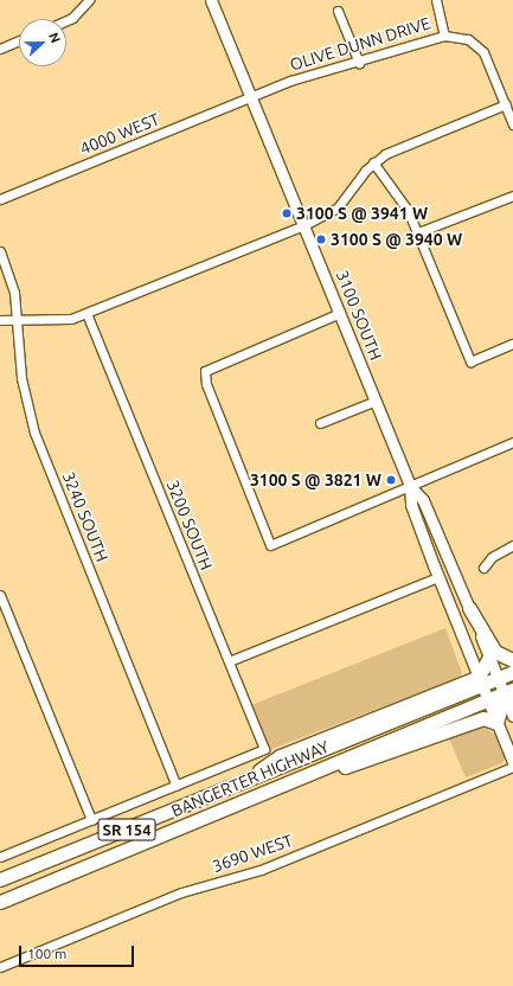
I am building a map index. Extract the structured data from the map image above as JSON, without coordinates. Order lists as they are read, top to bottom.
{
  "streets": {
    "highway": ["BANGERTER HIGHWAY", "SR 154"],
    "main road": ["3100 SOUTH"],
    "street": [
      "OLIVE DUNN DRIVE",
      "4000 WEST",
      "3240 SOUTH",
      "3200 SOUTH",
      "3690 WEST"
    ]
  },
  "crossings": [
    ["OLIVE DUNN DRIVE", "4000 WEST"],
    ["OLIVE DUNN DRIVE", "3100 SOUTH"],
    ["4000 WEST", "3100 SOUTH"],
    ["3100 SOUTH", "BANGERTER HIGHWAY"],
    ["3240 SOUTH", "3200 SOUTH"]
  ],
  "places": ["3100 S @ 3941 W", "3100 S @ 3940 W", "3100 S @ 3821 W"],
  "scale_bar": "100 m",
  "north": "right"
}
